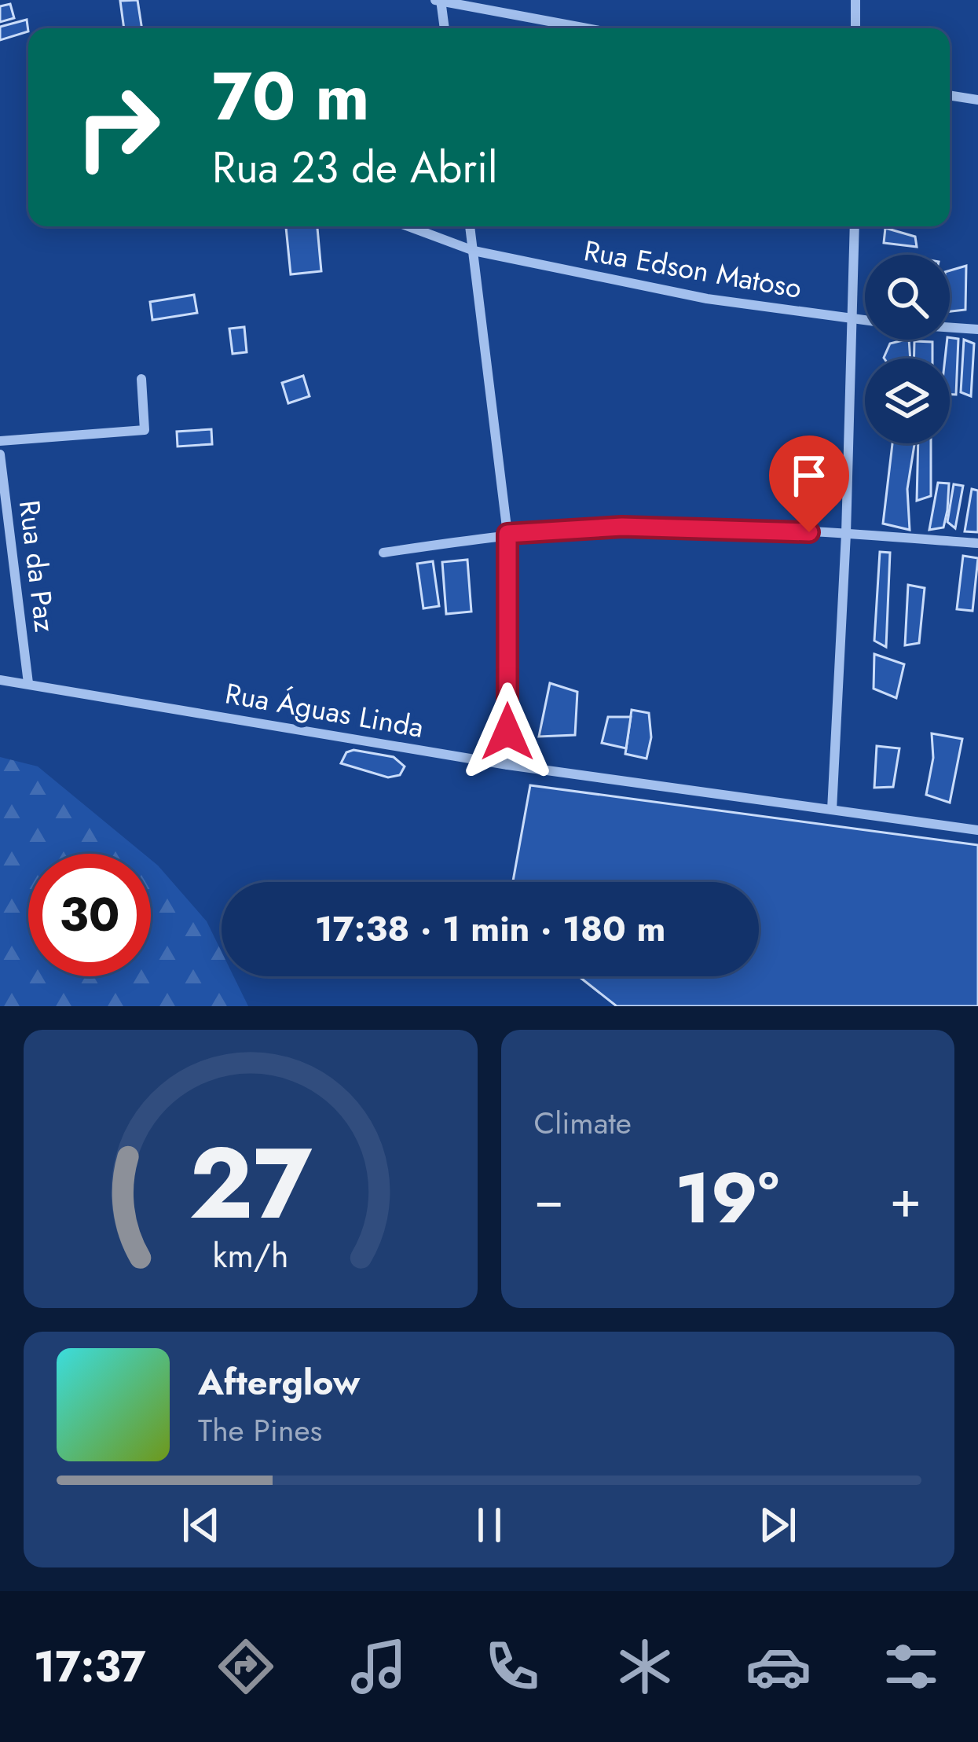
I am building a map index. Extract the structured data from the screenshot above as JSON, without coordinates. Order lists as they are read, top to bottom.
{
  "streets": {
    "street": ["Rua Edson Matoso", "Rua da Paz", "Rua Águas Linda"]
  },
  "crossings": [
    ["Rua da Paz", "Rua Águas Linda"]
  ],
  "page": {
    "turn": ["70 m", "Rua 23 de Abril"],
    "limit": "30",
    "trip": "17:38 · 1 min · 180 m",
    "tile": "Climate",
    "heat": ["−", "19°", "+"],
    "song": ["Afterglow", "The Pines"],
    "tabs": "17:37",
    "gauge": ["27", "km/h"]
  }
}
